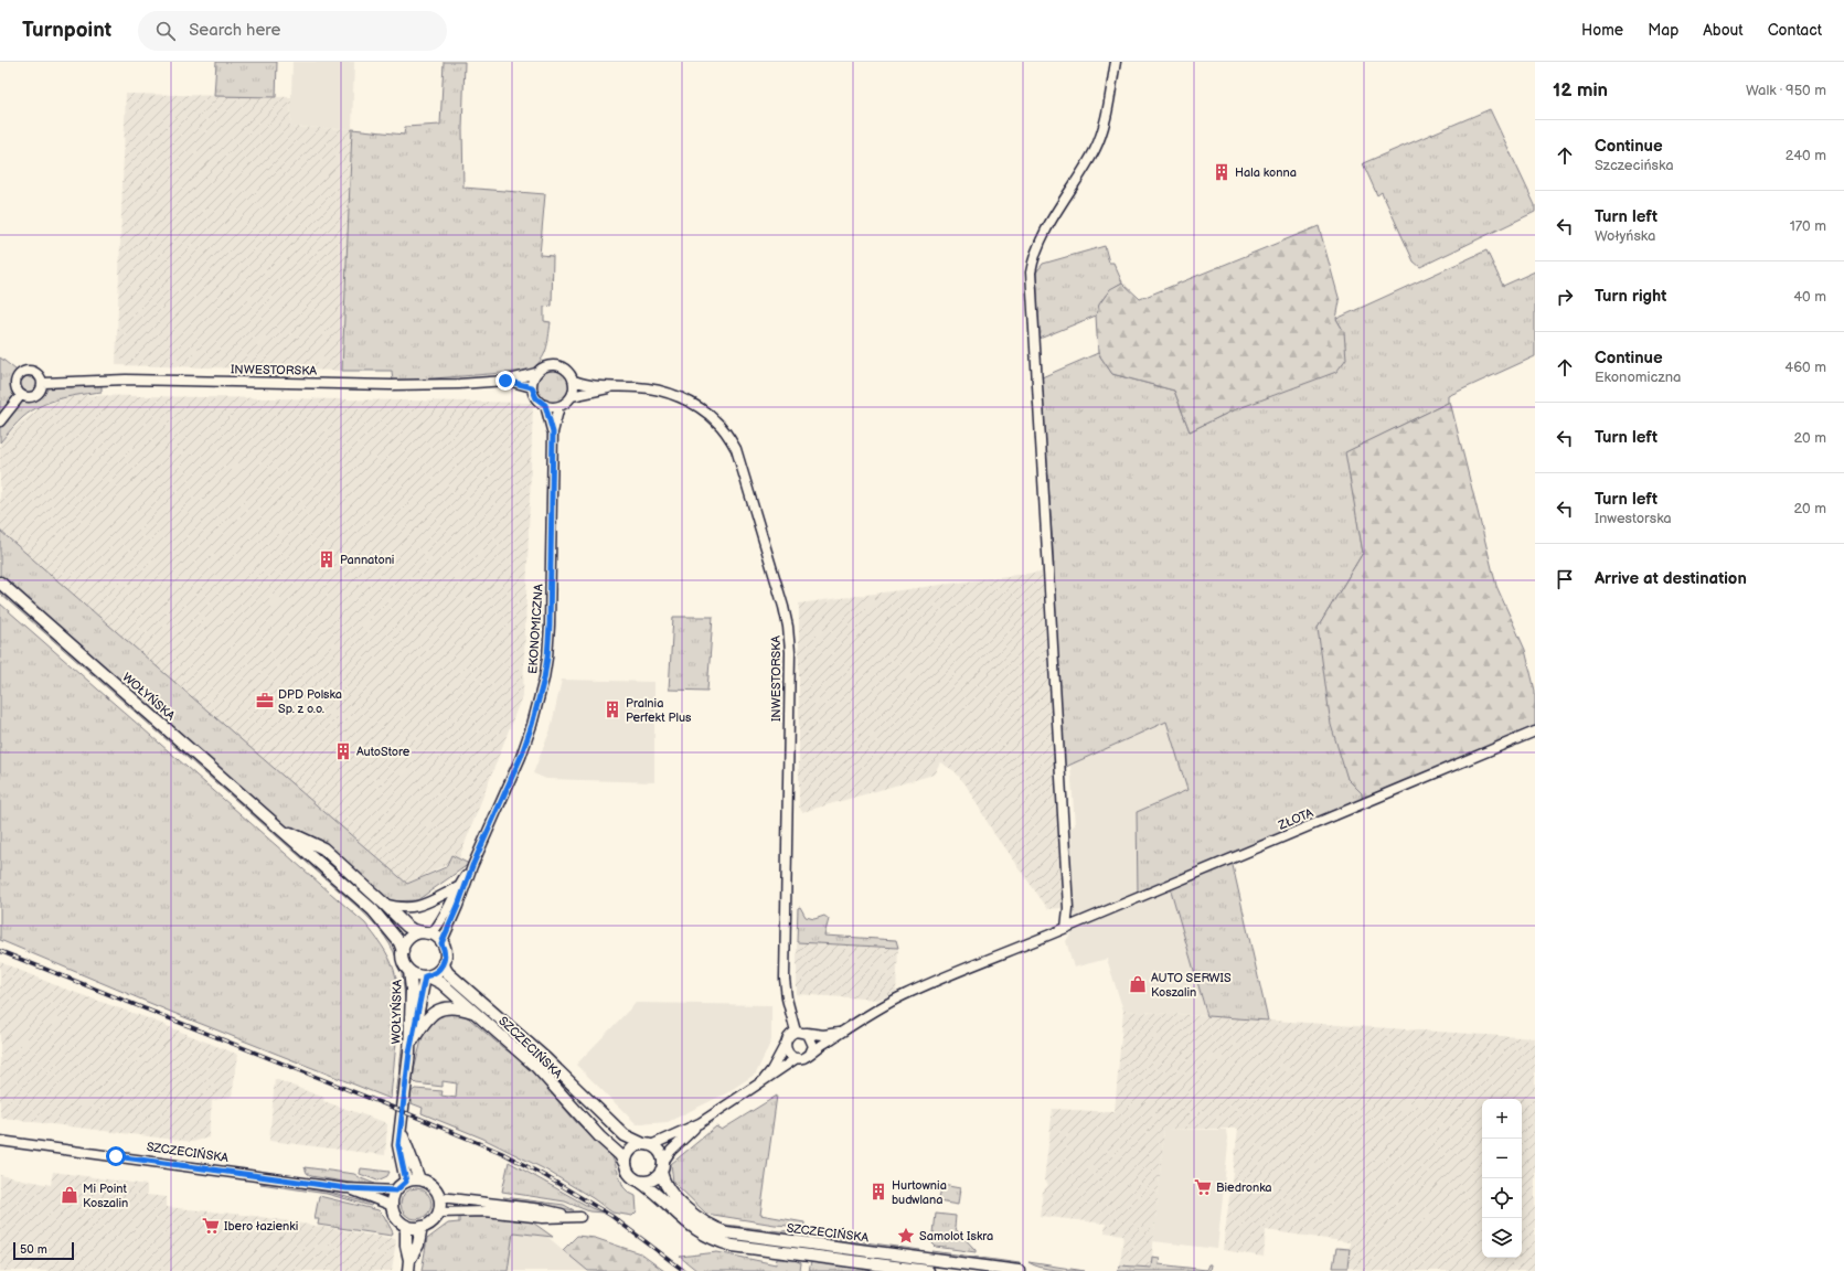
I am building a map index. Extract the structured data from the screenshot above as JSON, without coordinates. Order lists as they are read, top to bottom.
{
  "streets": {
    "main road": ["WOŁYŃSKA", "SZCZECIŃSKA"],
    "street": ["INWESTORSKA", "EKONOMICZNA", "ZŁOTA"]
  },
  "crossings": [
    ["INWESTORSKA", "EKONOMICZNA"],
    ["INWESTORSKA", "ZŁOTA"],
    ["EKONOMICZNA", "WOŁYŃSKA"],
    ["EKONOMICZNA", "SZCZECIŃSKA"],
    ["WOŁYŃSKA", "SZCZECIŃSKA"]
  ],
  "places": {
    "building": [
      "Hala konna",
      "Pannatoni",
      "Pralnia Perfekt Plus",
      "AutoStore",
      "Hurtownia budwlana"
    ],
    "office": ["DPD Polska Sp. z o.o."],
    "shop": ["AUTO SERWIS Koszalin", "Mi Point Koszalin"],
    "supermarket": ["Biedronka", "Ibero łazienki"],
    "place": ["Samolot Iskra"]
  },
  "scale_bar": "50 m",
  "page": {
    "header": "Turnpoint",
    "search": "Search here",
    "nav": [
      "Home",
      "Map",
      "About",
      "Contact"
    ],
    "heading": ["12 min", "Walk · 950 m"],
    "list": [
      ["Continue", "Szczecińska", "240 m"],
      ["Turn left", "Wołyńska", "170 m"],
      ["Turn right", "40 m"],
      ["Continue", "Ekonomiczna", "460 m"],
      ["Turn left", "20 m"],
      ["Turn left", "Inwestorska", "20 m"],
      "Arrive at destination"
    ],
    "map_buttons": ["+", "−"],
    "scale": "50 m"
  }
}
